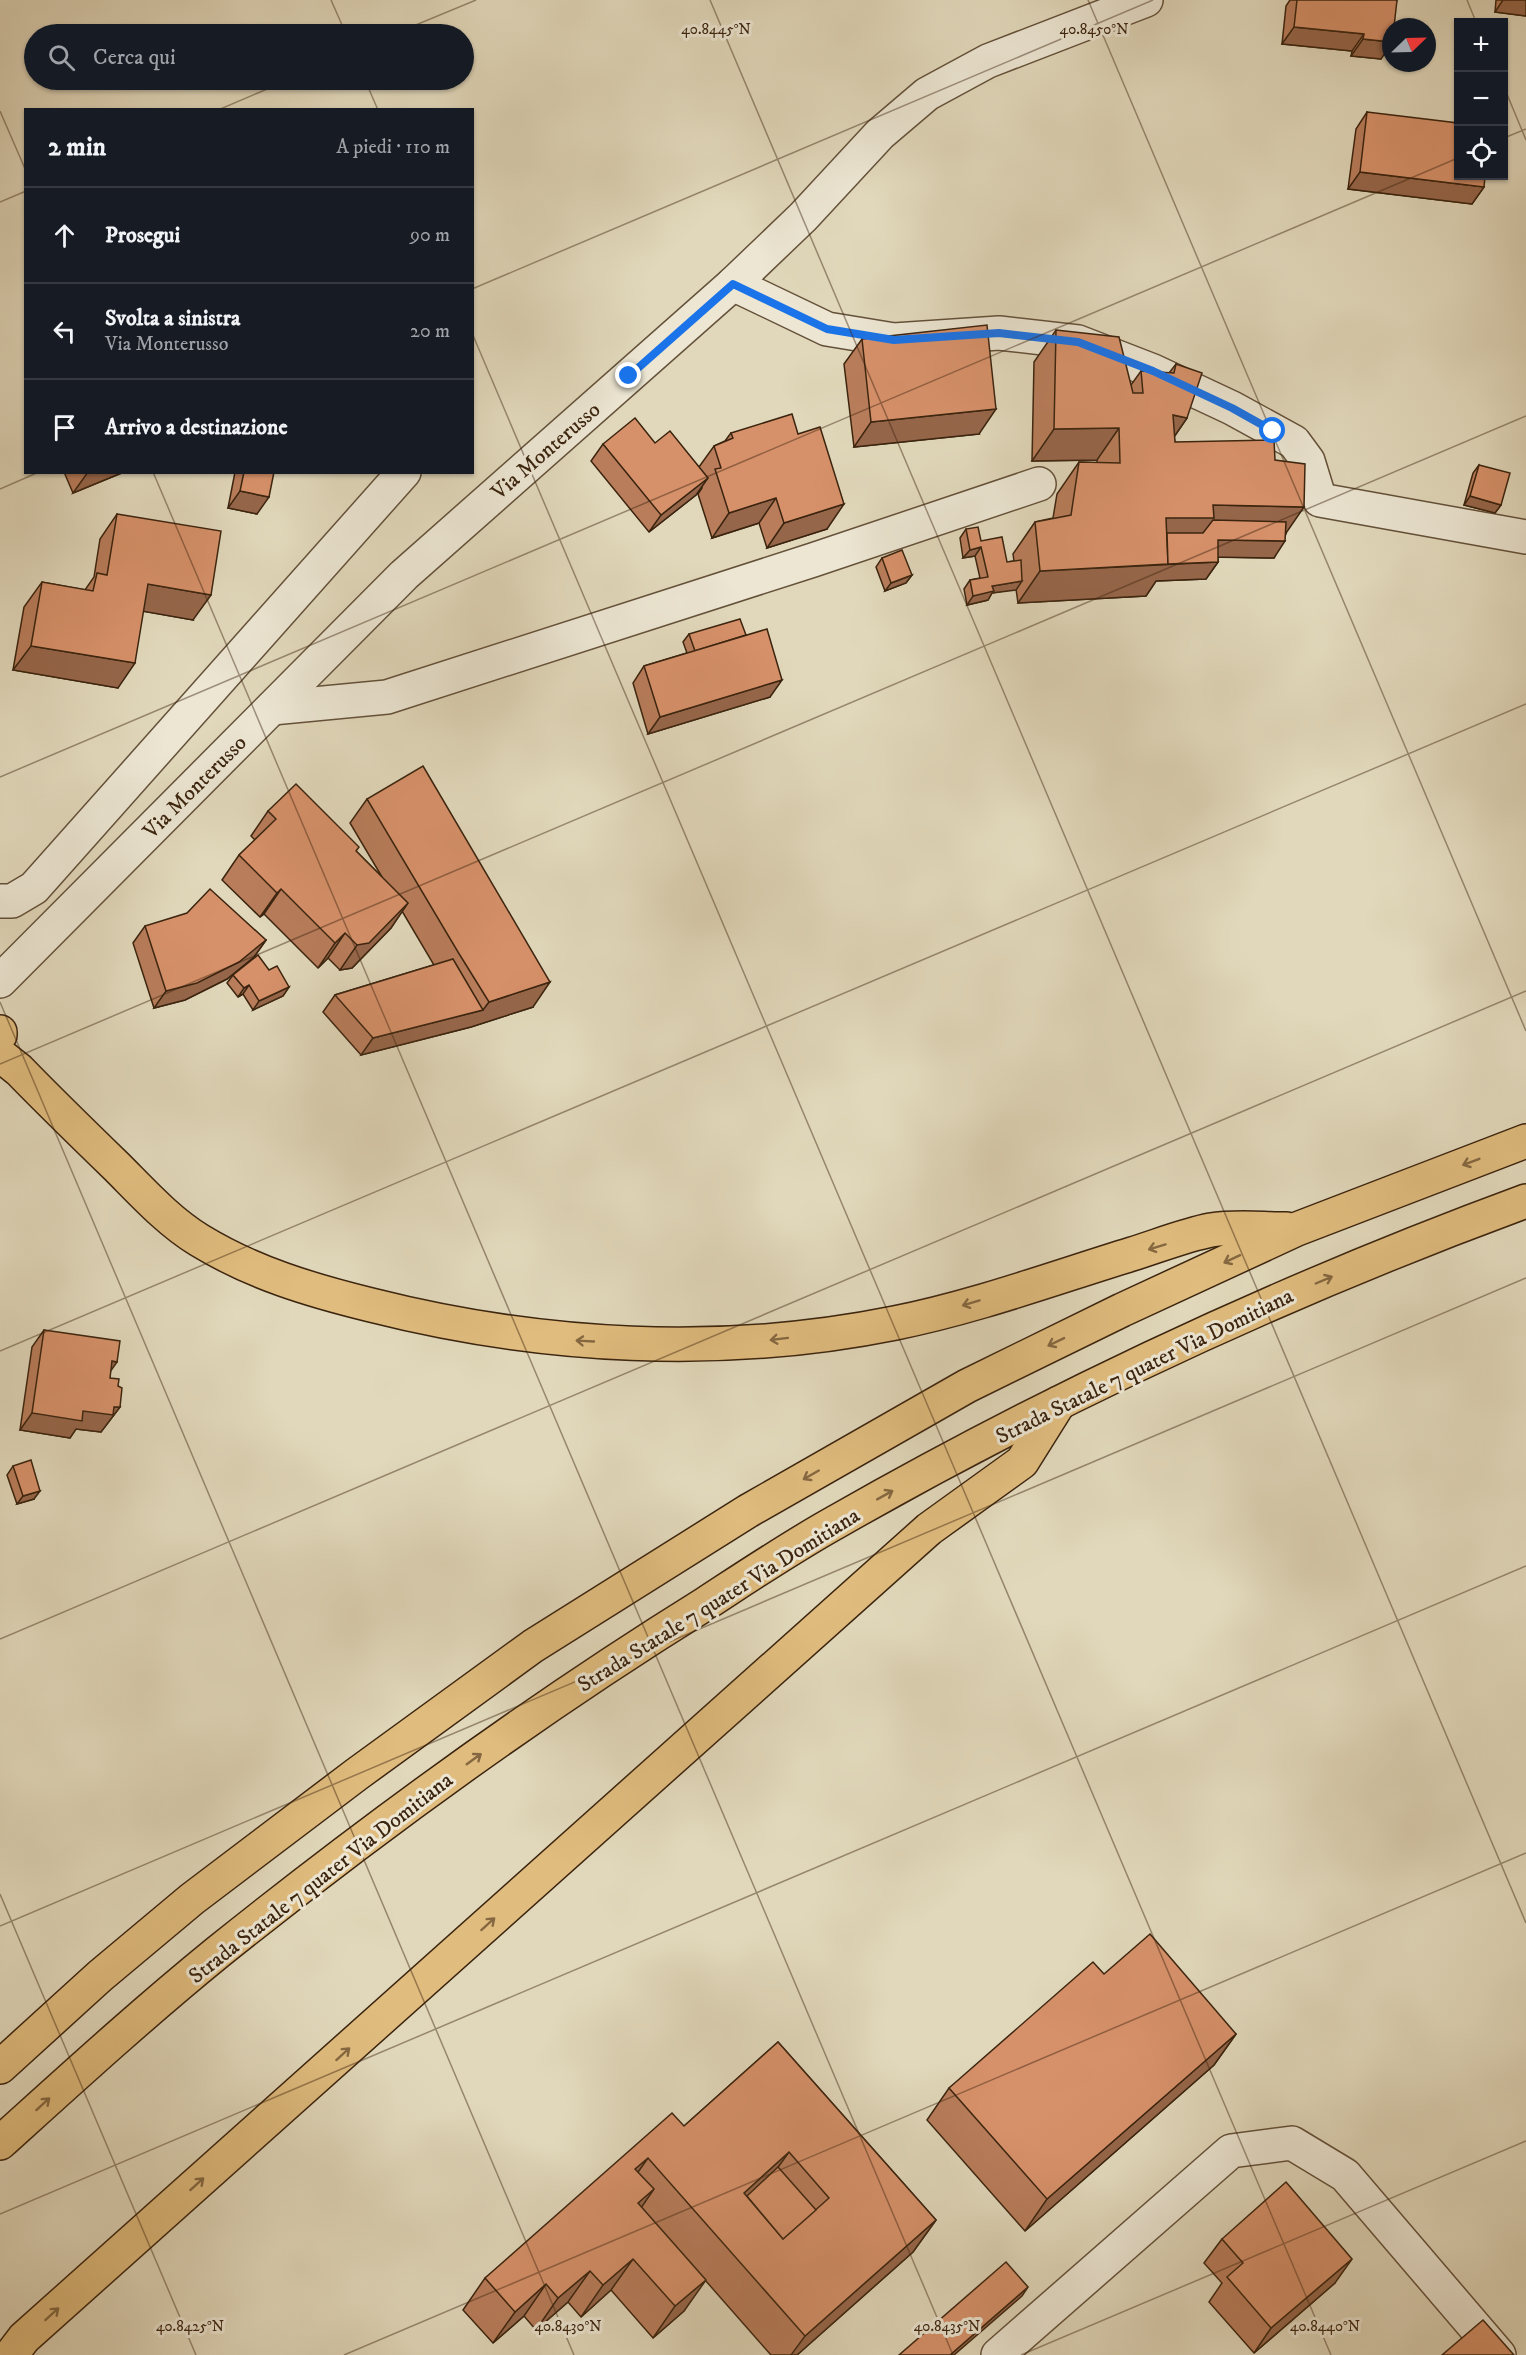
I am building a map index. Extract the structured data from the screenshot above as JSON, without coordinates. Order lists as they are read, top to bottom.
{
  "streets": {
    "highway": ["Strada Statale 7 quater Via Domitiana"],
    "street": ["Via Monterusso"]
  },
  "north": "top right",
  "page": {
    "map_buttons": ["+", "−"],
    "search": "Cerca qui",
    "heading": ["2 min", "A piedi · 110 m"],
    "list": [
      ["Prosegui", "90 m"],
      ["Svolta a sinistra", "Via Monterusso", "20 m"],
      "Arrivo a destinazione"
    ]
  },
  "coordinates": [
    "40.8445°N",
    "40.8450°N",
    "40.8425°N",
    "40.8430°N",
    "40.8435°N",
    "40.8440°N"
  ]
}
